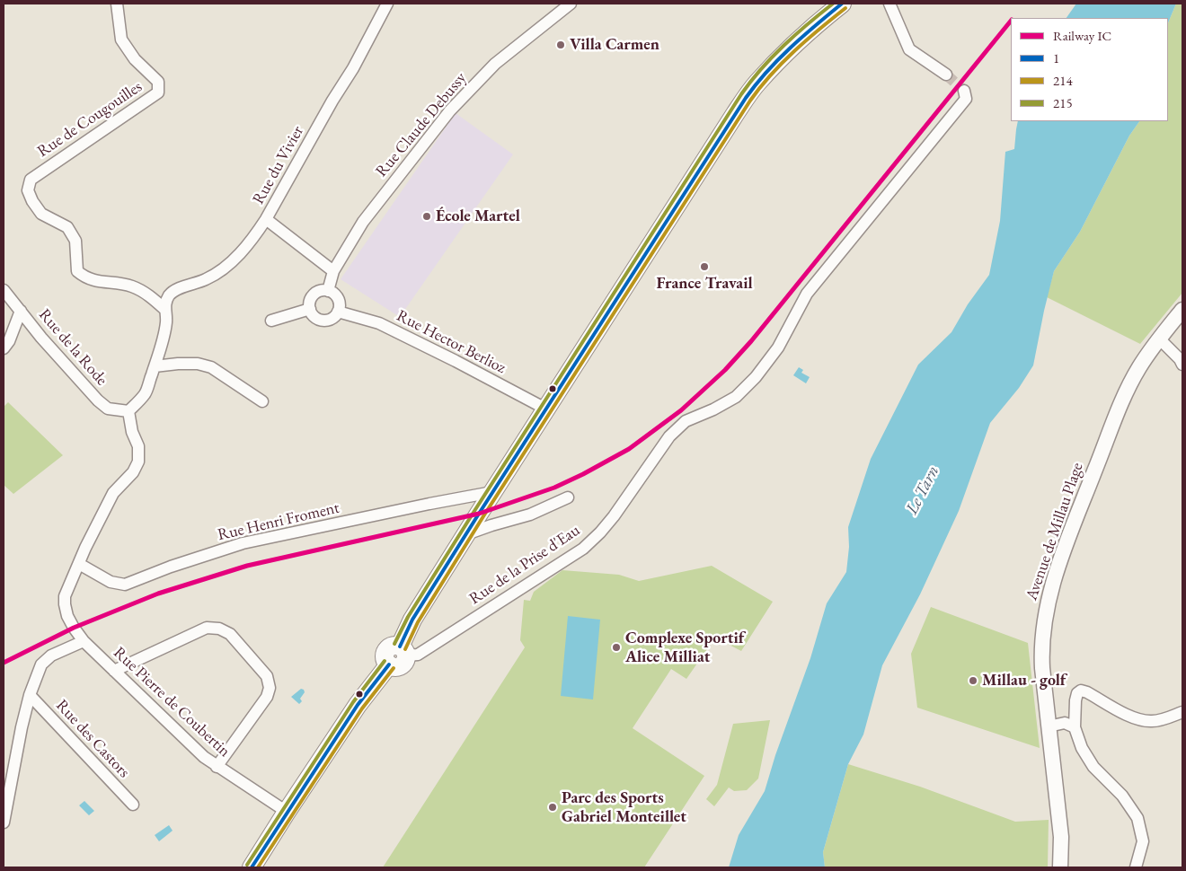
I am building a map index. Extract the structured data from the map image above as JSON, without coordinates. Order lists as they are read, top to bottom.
{
  "streets": {
    "street": [
      "Rue de Cougouilles",
      "Rue Claude Debussy",
      "Rue du Vivier",
      "Rue Hector Berlioz",
      "Rue de la Rode",
      "Rue Henri Froment",
      "Avenue de Millau Plage",
      "Rue de la Prise d'Eau",
      "Rue Pierre de Coubertin",
      "Rue des Castors"
    ]
  },
  "crossings": [
    ["Rue de Cougouilles", "Rue du Vivier"],
    ["Rue Claude Debussy", "Rue Hector Berlioz"],
    ["Rue de la Rode", "Rue Pierre de Coubertin"],
    ["Rue Henri Froment", "Rue Pierre de Coubertin"]
  ],
  "water": ["Le Tarn"],
  "places": [
    "Villa Carmen",
    "École Martel",
    "France Travail",
    "Complexe Sportif Alice Milliat",
    "Millau - golf",
    "Parc des Sports Gabriel Monteillet"
  ],
  "lines": [
    "transit line 1",
    "transit line 215",
    "transit line 214",
    "rail line IC"
  ],
  "legend": [
    "Railway IC",
    "1",
    "214",
    "215"
  ]
}
